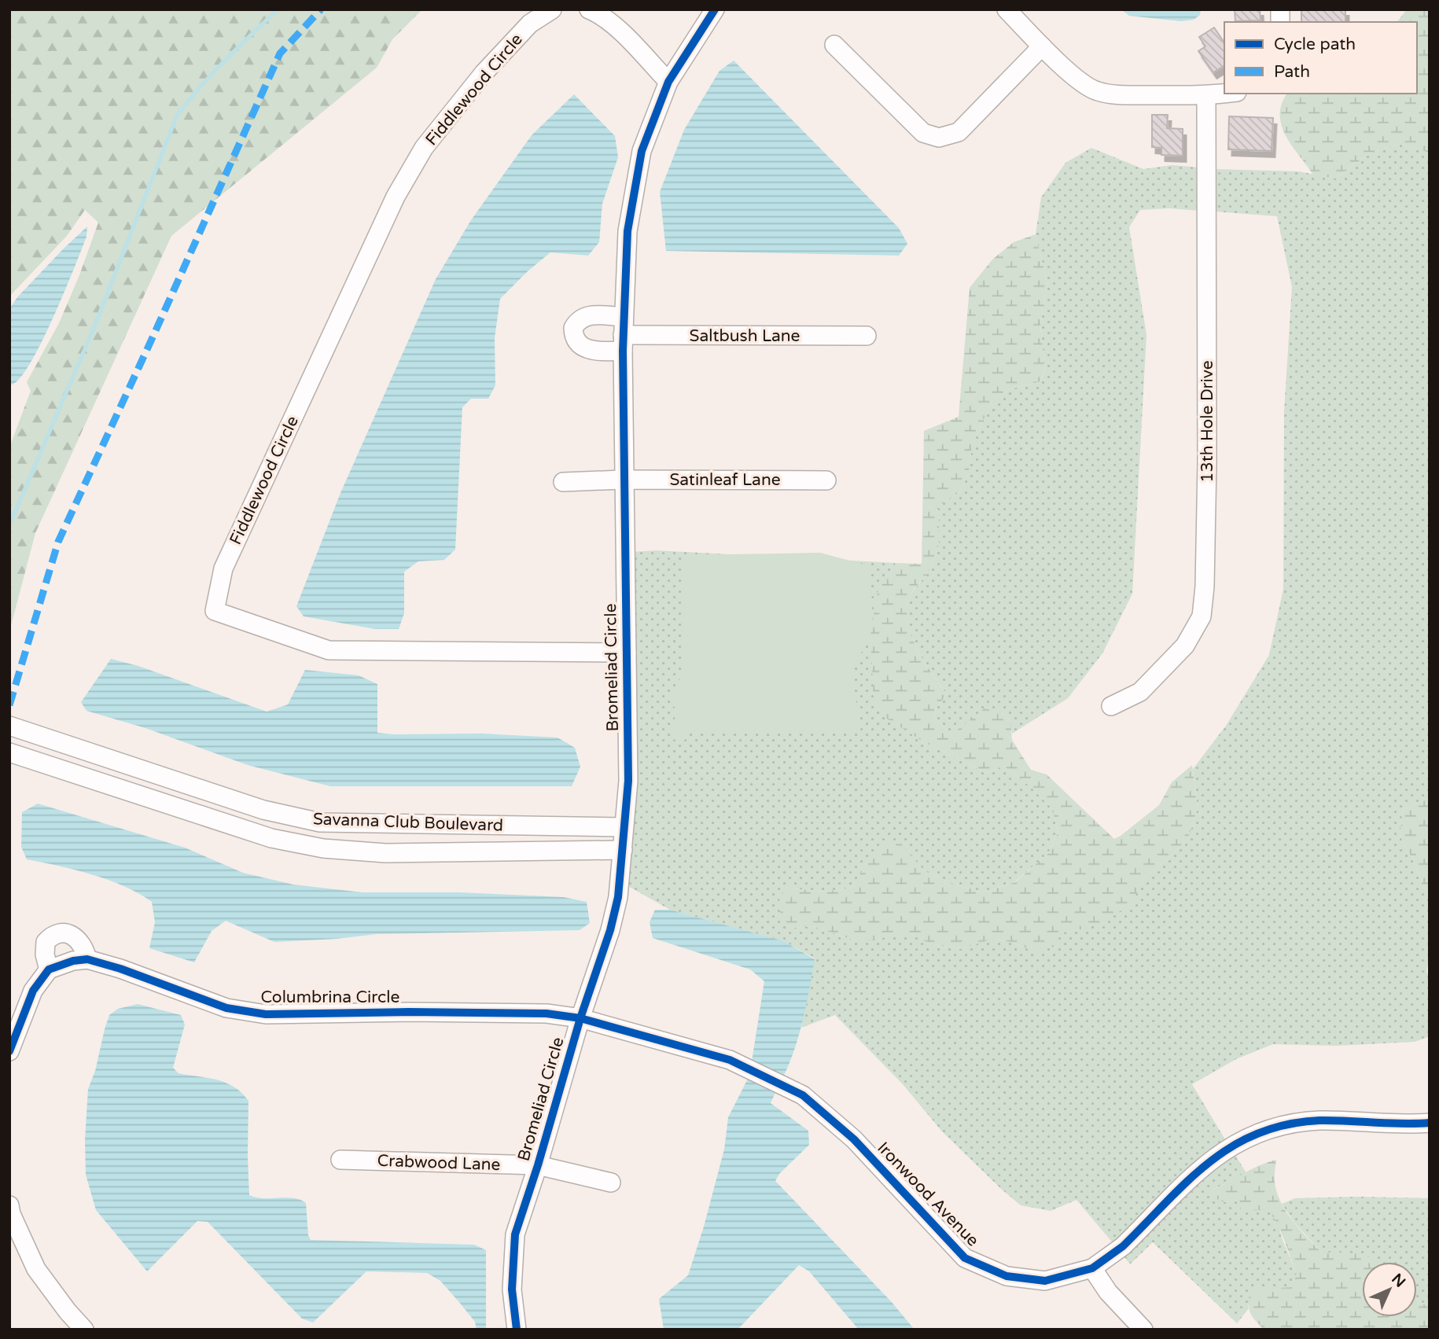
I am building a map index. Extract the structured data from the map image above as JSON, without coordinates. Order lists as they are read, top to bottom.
{
  "streets": {
    "street": [
      "Fiddlewood Circle",
      "Saltbush Lane",
      "13th Hole Drive",
      "Satinleaf Lane",
      "Bromeliad Circle",
      "Savanna Club Boulevard",
      "Columbrina Circle",
      "Crabwood Lane",
      "Ironwood Avenue"
    ]
  },
  "crossings": [
    ["Fiddlewood Circle", "Bromeliad Circle"],
    ["Saltbush Lane", "Bromeliad Circle"],
    ["Satinleaf Lane", "Bromeliad Circle"],
    ["Bromeliad Circle", "Savanna Club Boulevard"],
    ["Bromeliad Circle", "Columbrina Circle"],
    ["Bromeliad Circle", "Crabwood Lane"],
    ["Bromeliad Circle", "Ironwood Avenue"],
    ["Columbrina Circle", "Ironwood Avenue"]
  ],
  "legend": ["Cycle path", "Path"],
  "north": "top right"
}
